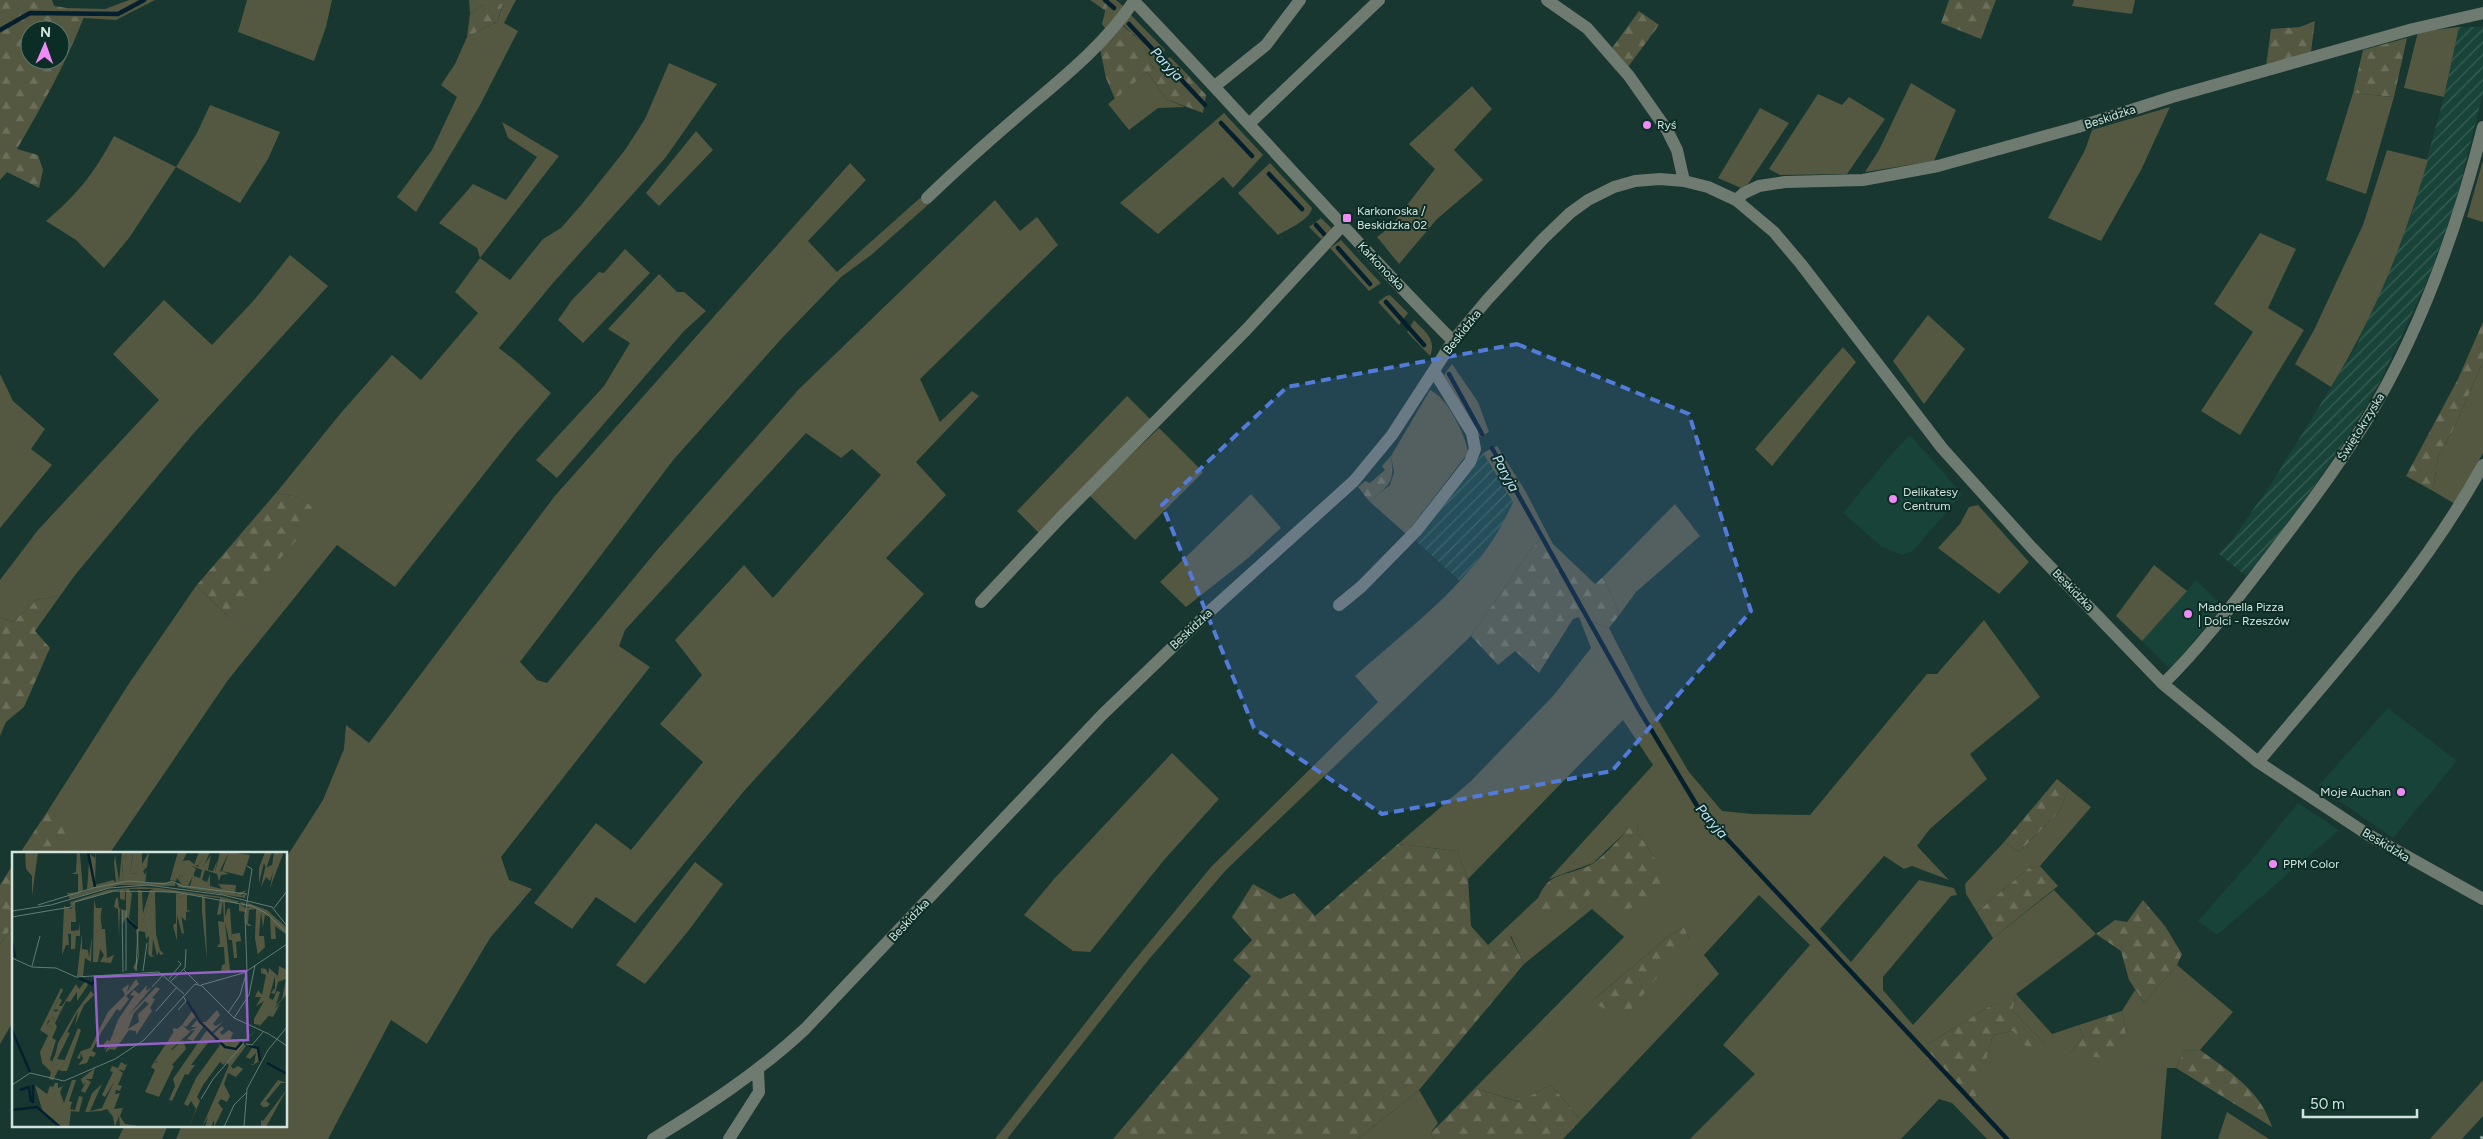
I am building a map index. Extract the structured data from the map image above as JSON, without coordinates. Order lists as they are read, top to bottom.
{
  "streets": {
    "street": ["Beskidzka", "Karkonoska", "Świętokrzyska"]
  },
  "crossings": [
    ["Beskidzka", "Karkonoska"],
    ["Beskidzka", "Świętokrzyska"]
  ],
  "water": ["Paryja"],
  "places": {
    "other": [
      "Ryś",
      "Delikatesy Centrum",
      "Madonella Pizza | Dolci - Rzeszów",
      "Moje Auchan",
      "PPM Color"
    ],
    "transit": ["Karkonoska / Beskidzka 02"]
  },
  "scale_bar": "50 m",
  "north": "top"
}
